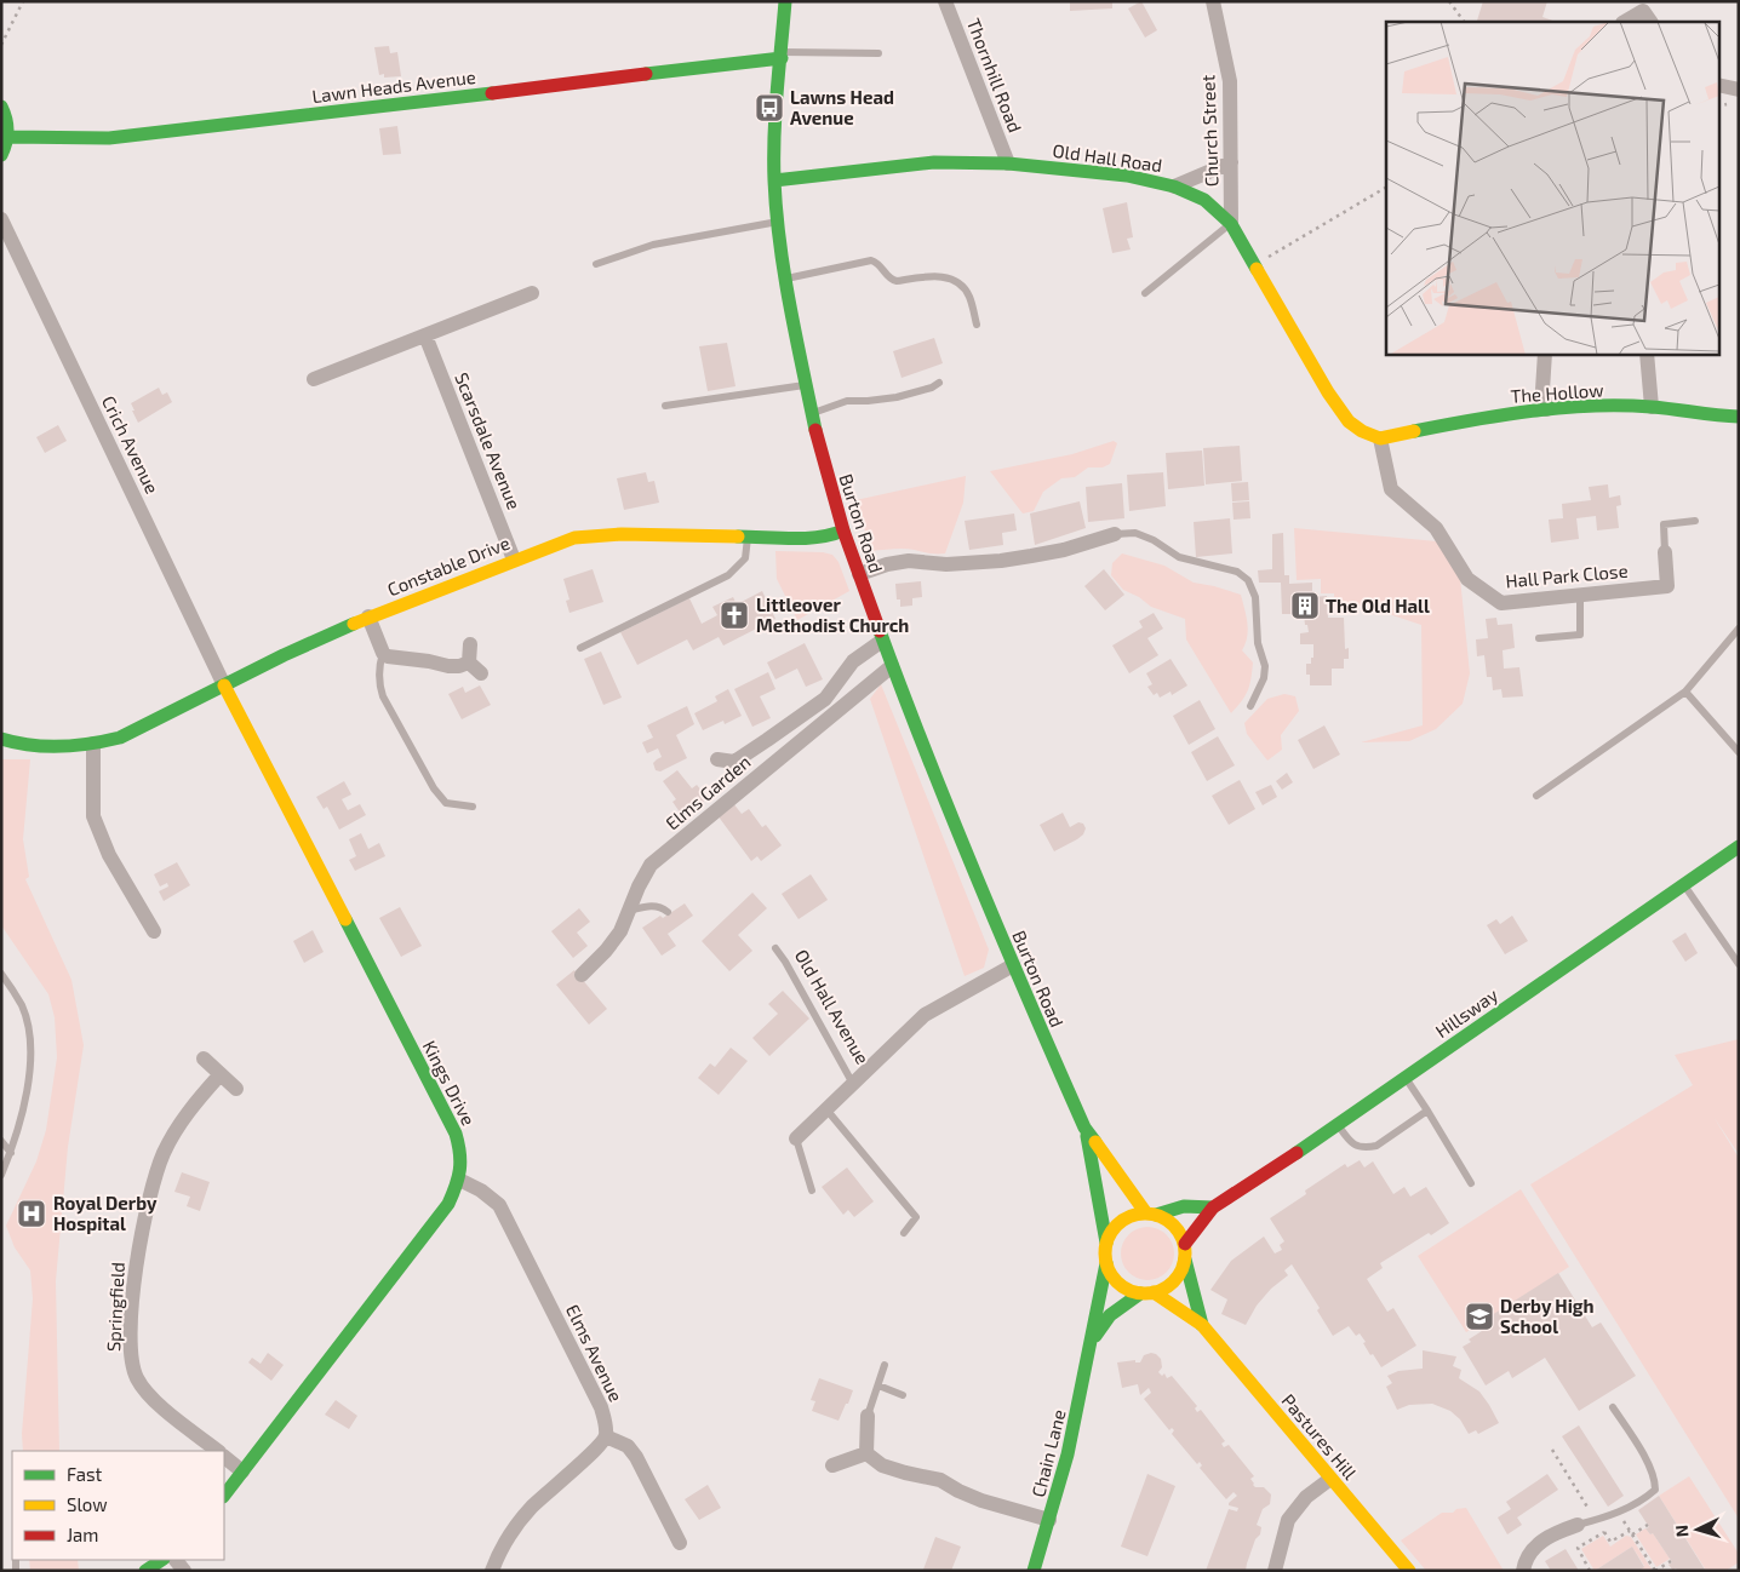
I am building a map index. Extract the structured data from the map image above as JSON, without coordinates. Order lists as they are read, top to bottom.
{
  "streets": {
    "street": [
      "Thornhill Road",
      "Lawn Heads Avenue",
      "Church Street",
      "Old Hall Road",
      "The Hollow",
      "Scarsdale Avenue",
      "Crich Avenue",
      "Burton Road",
      "Constable Drive",
      "Hall Park Close",
      "Elms Garden",
      "Old Hall Avenue",
      "Hillsway",
      "Kings Drive",
      "Springfield",
      "Elms Avenue",
      "Pastures Hill",
      "Chain Lane"
    ]
  },
  "crossings": [
    ["Thornhill Road", "Old Hall Road"],
    ["Lawn Heads Avenue", "Burton Road"],
    ["Church Street", "Old Hall Road"],
    ["Old Hall Road", "The Hollow"],
    ["Old Hall Road", "Burton Road"],
    ["Old Hall Road", "Hall Park Close"],
    ["The Hollow", "Hall Park Close"],
    ["Scarsdale Avenue", "Constable Drive"],
    ["Crich Avenue", "Constable Drive"],
    ["Crich Avenue", "Kings Drive"],
    ["Burton Road", "Constable Drive"],
    ["Burton Road", "Elms Garden"],
    ["Burton Road", "Old Hall Avenue"],
    ["Burton Road", "Hillsway"],
    ["Burton Road", "Pastures Hill"],
    ["Burton Road", "Chain Lane"],
    ["Constable Drive", "Kings Drive"],
    ["Hillsway", "Pastures Hill"],
    ["Hillsway", "Chain Lane"],
    ["Kings Drive", "Elms Avenue"],
    ["Pastures Hill", "Chain Lane"]
  ],
  "places": {
    "bus stop": ["Lawns Head Avenue"],
    "building": ["The Old Hall"],
    "church": ["Littleover Methodist Church"],
    "hospital": ["Royal Derby Hospital"],
    "school or university": ["Derby High School"]
  },
  "legend": ["Fast", "Slow", "Jam"],
  "north": "left"
}
